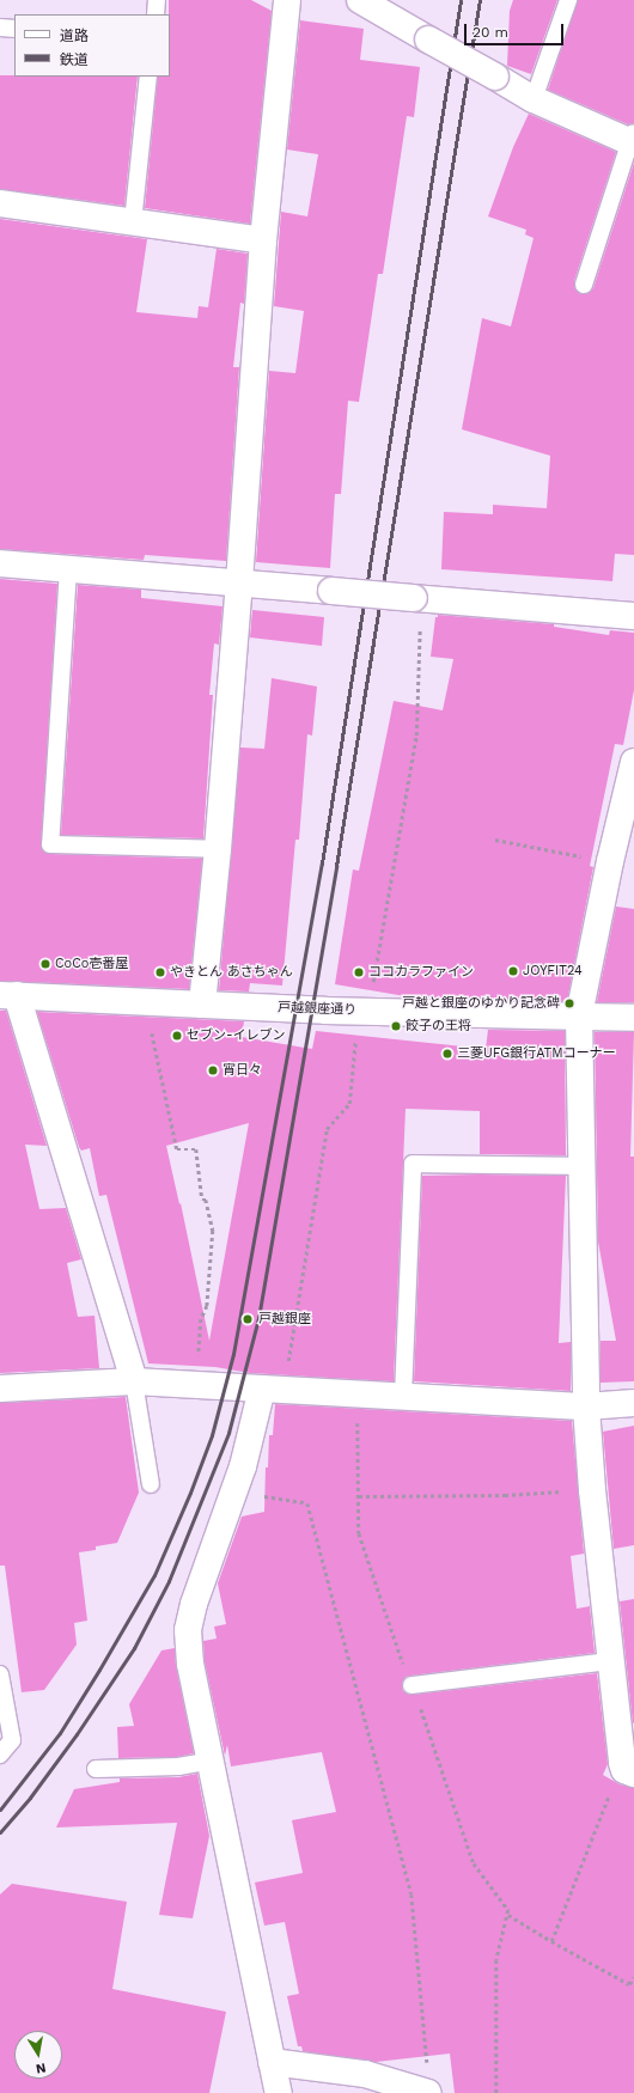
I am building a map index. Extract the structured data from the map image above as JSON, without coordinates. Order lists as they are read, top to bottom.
{
  "streets": {
    "street": ["戸越銀座通り"]
  },
  "places": [
    "CoCo壱番屋",
    "JOYFIT24",
    "やきとん あさちゃん",
    "ココカラファイン",
    "戸越と銀座のゆかり記念碑",
    "餃子の王将",
    "セブン-イレブン",
    "三菱UFG銀行ATMコーナー",
    "宵日々",
    "戸越銀座"
  ],
  "legend": ["道路", "鉄道"],
  "scale_bar": "20 m",
  "north": "bottom"
}
